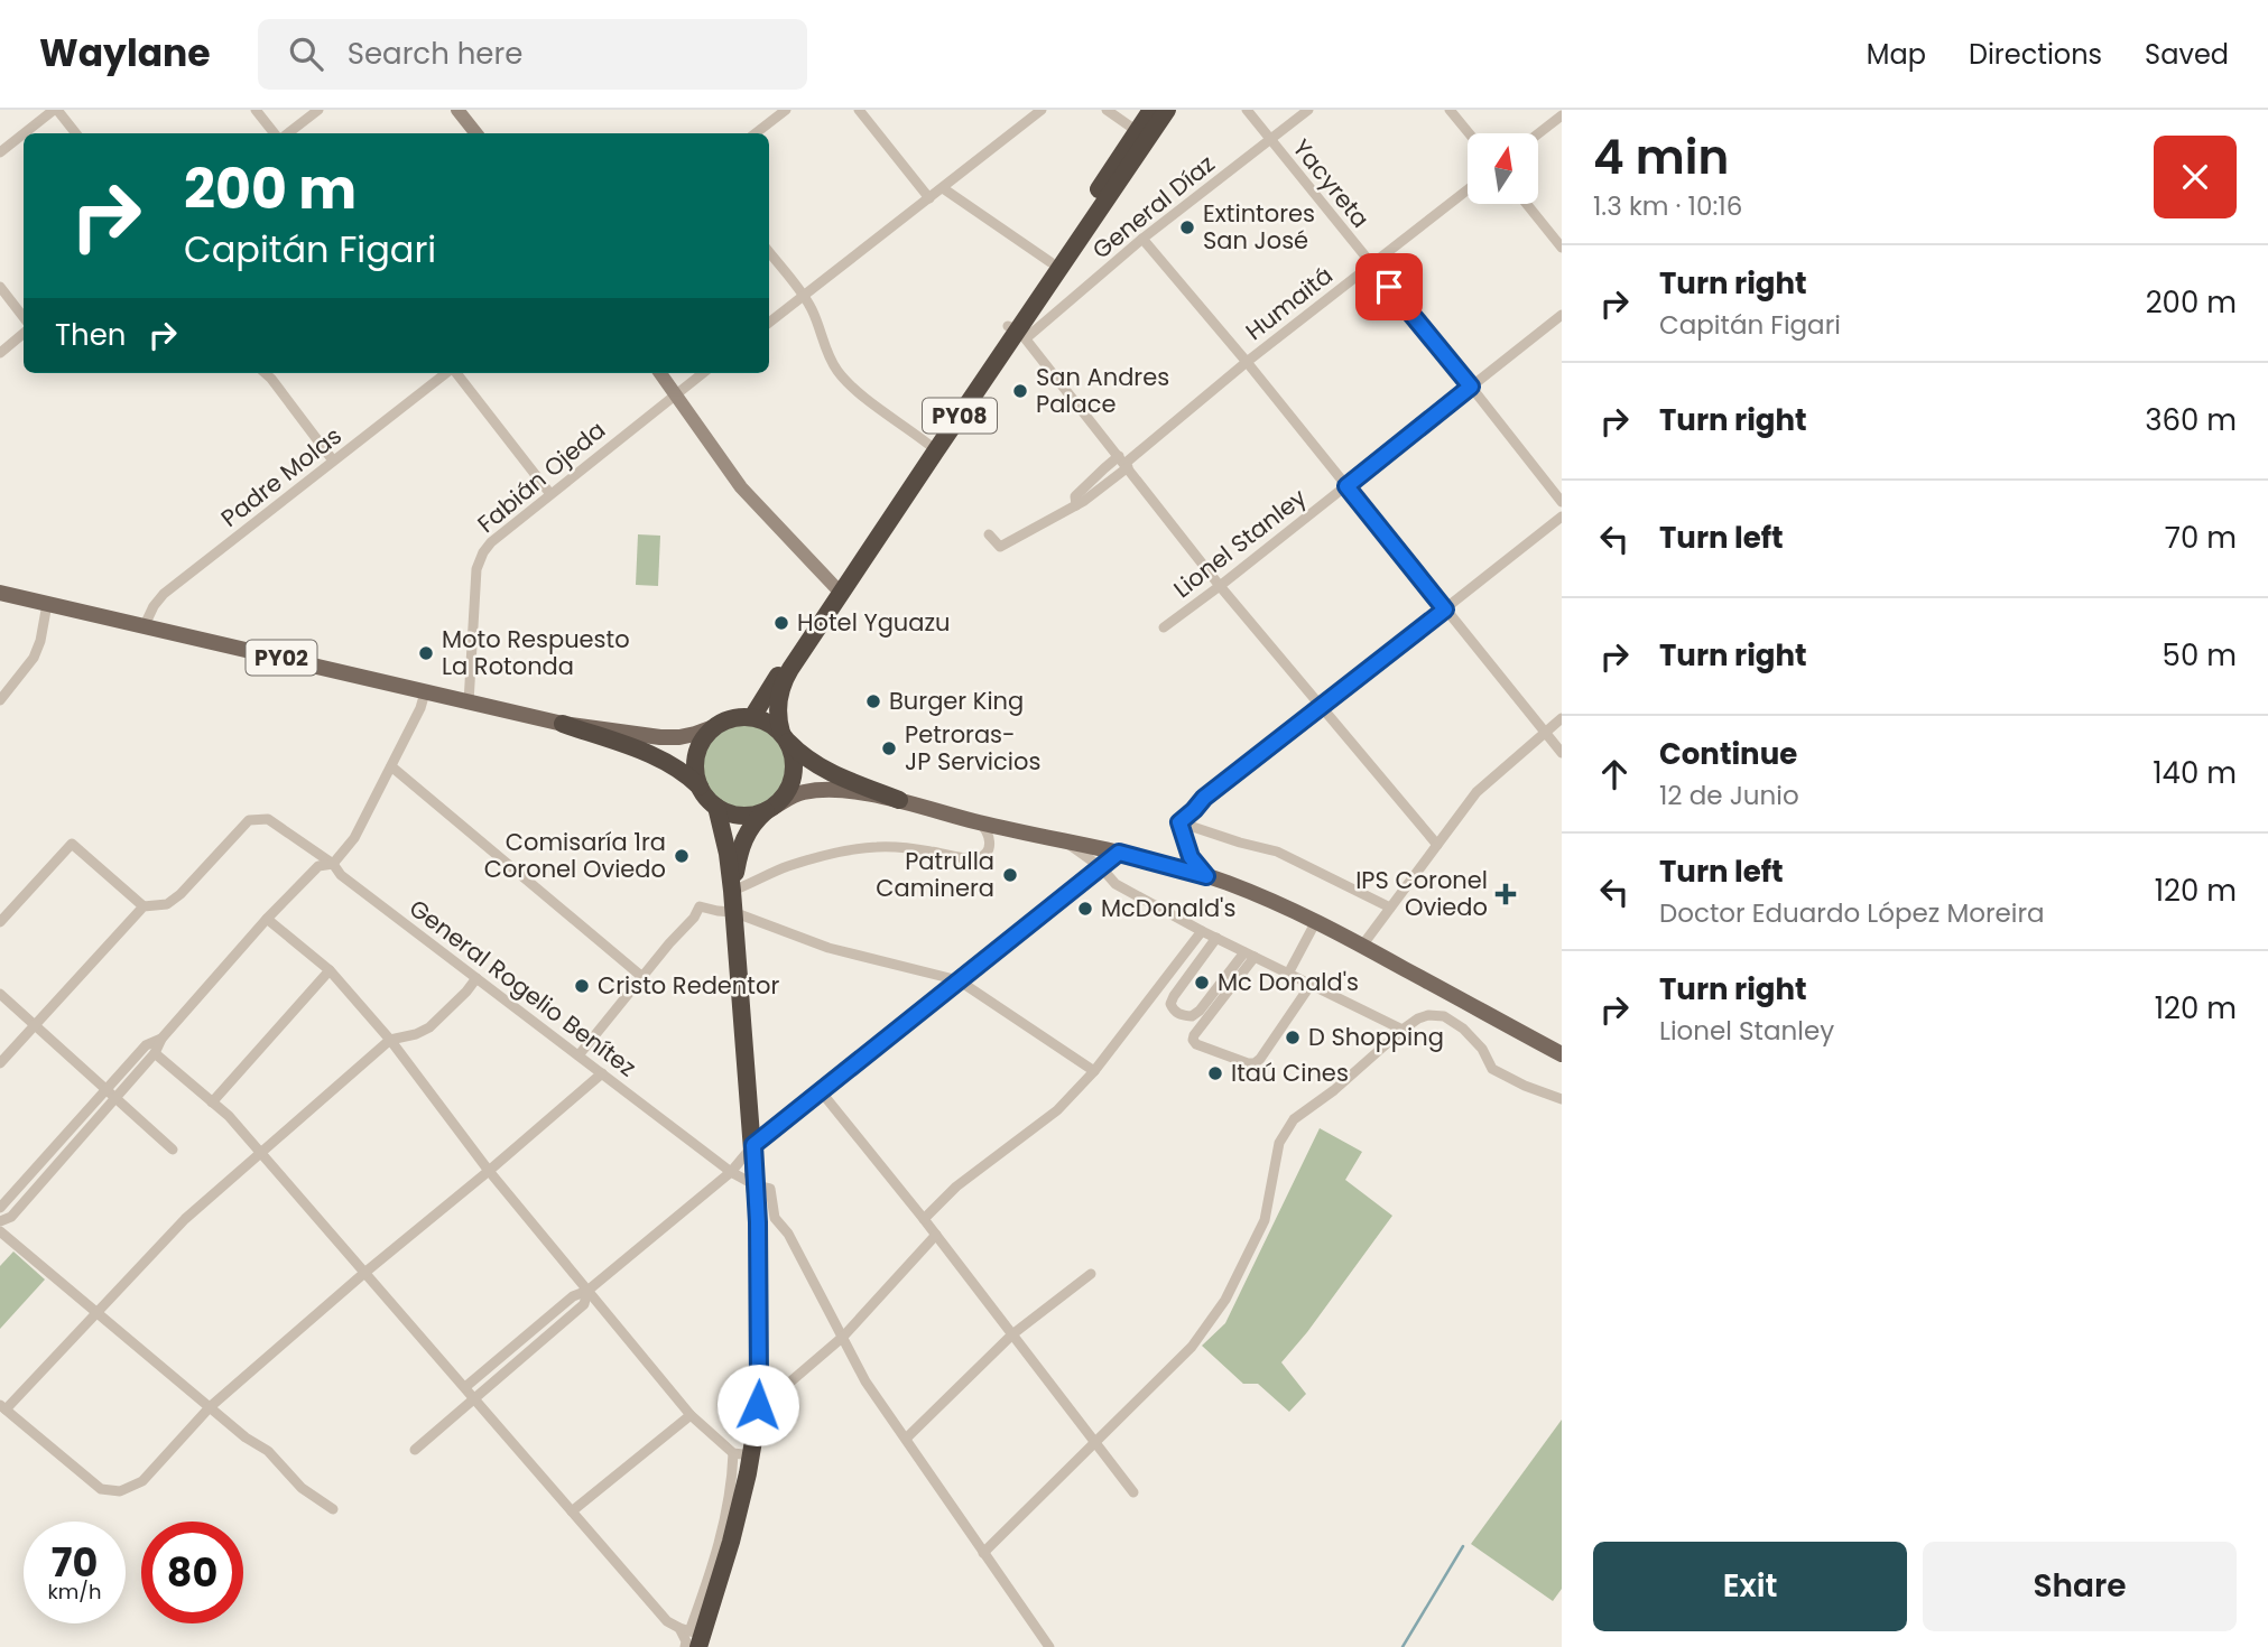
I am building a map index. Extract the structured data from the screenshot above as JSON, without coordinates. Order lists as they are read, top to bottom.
{
  "streets": {
    "highway": ["PY08", "PY02"],
    "street": [
      "Yacyreta",
      "General Díaz",
      "Humaitá",
      "Padre Molas",
      "Fabián Ojeda",
      "Lionel Stanley",
      "General Rogelio Benítez"
    ]
  },
  "crossings": [
    ["Yacyreta", "General Díaz"],
    ["Yacyreta", "Humaitá"],
    ["Yacyreta", "Lionel Stanley"],
    ["General Díaz", "PY08"],
    ["PY08", "PY02"],
    ["Padre Molas", "PY02"],
    ["Fabián Ojeda", "PY02"]
  ],
  "places": {
    "other": [
      "Extintores San José",
      "San Andres Palace",
      "Hotel Yguazu",
      "Moto Respuesto La Rotonda",
      "Burger King",
      "Petroras- JP Servicios",
      "Comisaría 1ra Coronel Oviedo",
      "Patrulla Caminera",
      "McDonald's",
      "Mc Donald's",
      "Cristo Redentor",
      "D Shopping",
      "Itaú Cines"
    ],
    "health": ["IPS Coronel Oviedo"]
  },
  "north": "top",
  "page": {
    "header": "Waylane",
    "search": "Search here",
    "nav": ["Map", "Directions", "Saved"],
    "heading": ["4 min", "1.3 km · 10:16"],
    "turn": ["200 m", "Capitán Figari"],
    "list": [
      {
        "name": "Turn right",
        "note": "Capitán Figari",
        "value": "200 m"
      },
      {
        "name": "Turn right",
        "value": "360 m"
      },
      {
        "name": "Turn left",
        "value": "70 m"
      },
      {
        "name": "Turn right",
        "value": "50 m"
      },
      {
        "name": "Continue",
        "note": "12 de Junio",
        "value": "140 m"
      },
      {
        "name": "Turn left",
        "note": "Doctor Eduardo López Moreira",
        "value": "120 m"
      },
      {
        "name": "Turn right",
        "note": "Lionel Stanley",
        "value": "120 m"
      }
    ],
    "then": "Then",
    "speed": "70 km/h",
    "limit": "80",
    "buttons": ["Exit", "Share"]
  }
}
